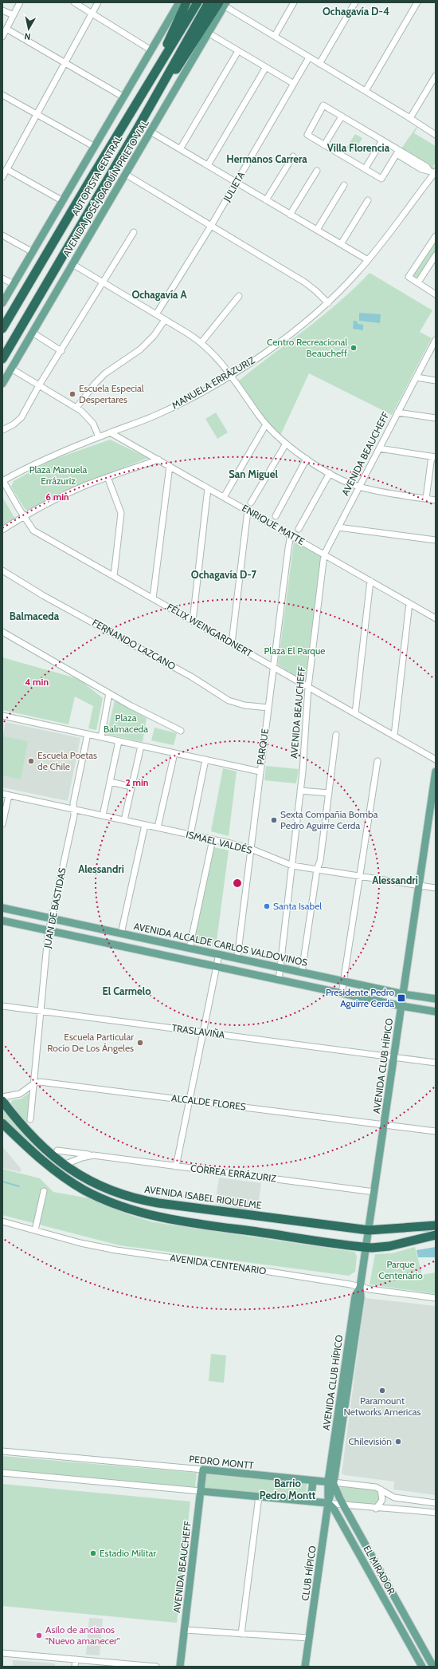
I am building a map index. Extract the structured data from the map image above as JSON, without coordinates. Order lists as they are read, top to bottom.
{
  "streets": {
    "highway": ["AUTOPISTA CENTRAL", "AVENIDA ISABEL RIQUELME"],
    "main road": [
      "AVENIDA JOSÉ JOAQUÍN PRIETO VIAL",
      "AVENIDA BEAUCHEFF",
      "AVENIDA ALCALDE CARLOS VALDOVINOS",
      "AVENIDA CLUB HÍPICO",
      "PEDRO MONTT",
      "EL MIRADOR",
      "CLUB HÍPICO"
    ],
    "street": [
      "JULIETA",
      "MANUELA ERRÁZURIZ",
      "ENRIQUE MATTE",
      "FÉLIX WEINGARDNERT",
      "FERNANDO LAZCANO",
      "PARQUE",
      "ISMAEL VALDÉS",
      "JUAN DE BASTIDAS",
      "TRASLAVIÑA",
      "ALCALDE FLORES",
      "CORREA ERRÁZURIZ",
      "AVENIDA CENTENARIO"
    ]
  },
  "crossings": [
    ["MANUELA ERRÁZURIZ", "ENRIQUE MATTE"],
    ["MANUELA ERRÁZURIZ", "FÉLIX WEINGARDNERT"],
    ["AVENIDA BEAUCHEFF", "ENRIQUE MATTE"],
    ["AVENIDA BEAUCHEFF", "FÉLIX WEINGARDNERT"],
    ["AVENIDA BEAUCHEFF", "ISMAEL VALDÉS"],
    ["AVENIDA BEAUCHEFF", "AVENIDA ALCALDE CARLOS VALDOVINOS"],
    ["AVENIDA BEAUCHEFF", "PEDRO MONTT"],
    ["ENRIQUE MATTE", "PARQUE"],
    ["FÉLIX WEINGARDNERT", "PARQUE"],
    ["FERNANDO LAZCANO", "PARQUE"],
    ["PARQUE", "ISMAEL VALDÉS"],
    ["PARQUE", "AVENIDA ALCALDE CARLOS VALDOVINOS"],
    ["ISMAEL VALDÉS", "JUAN DE BASTIDAS"],
    ["ISMAEL VALDÉS", "AVENIDA CLUB HÍPICO"],
    ["JUAN DE BASTIDAS", "AVENIDA ALCALDE CARLOS VALDOVINOS"],
    ["JUAN DE BASTIDAS", "TRASLAVIÑA"],
    ["JUAN DE BASTIDAS", "ALCALDE FLORES"],
    ["AVENIDA ALCALDE CARLOS VALDOVINOS", "AVENIDA CLUB HÍPICO"],
    ["TRASLAVIÑA", "AVENIDA CLUB HÍPICO"],
    ["AVENIDA CLUB HÍPICO", "ALCALDE FLORES"],
    ["AVENIDA CLUB HÍPICO", "CORREA ERRÁZURIZ"],
    ["AVENIDA CLUB HÍPICO", "AVENIDA ISABEL RIQUELME"],
    ["AVENIDA CLUB HÍPICO", "AVENIDA CENTENARIO"],
    ["AVENIDA CLUB HÍPICO", "PEDRO MONTT"],
    ["AVENIDA CLUB HÍPICO", "EL MIRADOR"],
    ["AVENIDA CLUB HÍPICO", "CLUB HÍPICO"],
    ["CORREA ERRÁZURIZ", "AVENIDA ISABEL RIQUELME"],
    ["PEDRO MONTT", "EL MIRADOR"],
    ["PEDRO MONTT", "CLUB HÍPICO"],
    ["EL MIRADOR", "CLUB HÍPICO"]
  ],
  "districts": [
    "Ochagavía D-4",
    "Villa Florencia",
    "Hermanos Carrera",
    "Ochagavía A",
    "San Miguel",
    "Ochagavía D-7",
    "Balmaceda",
    "Alessandri",
    "Alessandri",
    "El Carmelo",
    "Barrio Pedro Montt"
  ],
  "parks": [
    "Plaza Manuela Errázuriz",
    "Plaza El Parque",
    "Plaza Balmaceda",
    "Parque Centenario"
  ],
  "places": {
    "other": [
      "Centro Recreacional Beaucheff",
      "Escuela Especial Despertares",
      "Escuela Poetas de Chile",
      "Sexta Compañía Bomba Pedro Aguirre Cerda",
      "Santa Isabel",
      "Escuela Particular Rocío De Los Ángeles",
      "Paramount Networks Americas",
      "Chilevisión",
      "Estadio Militar",
      "Asilo de ancianos \"Nuevo amanecer\""
    ],
    "transit": ["Presidente Pedro Aguirre Cerda"]
  },
  "north": "bottom",
  "rings": ["6 min", "4 min", "2 min"]
}
